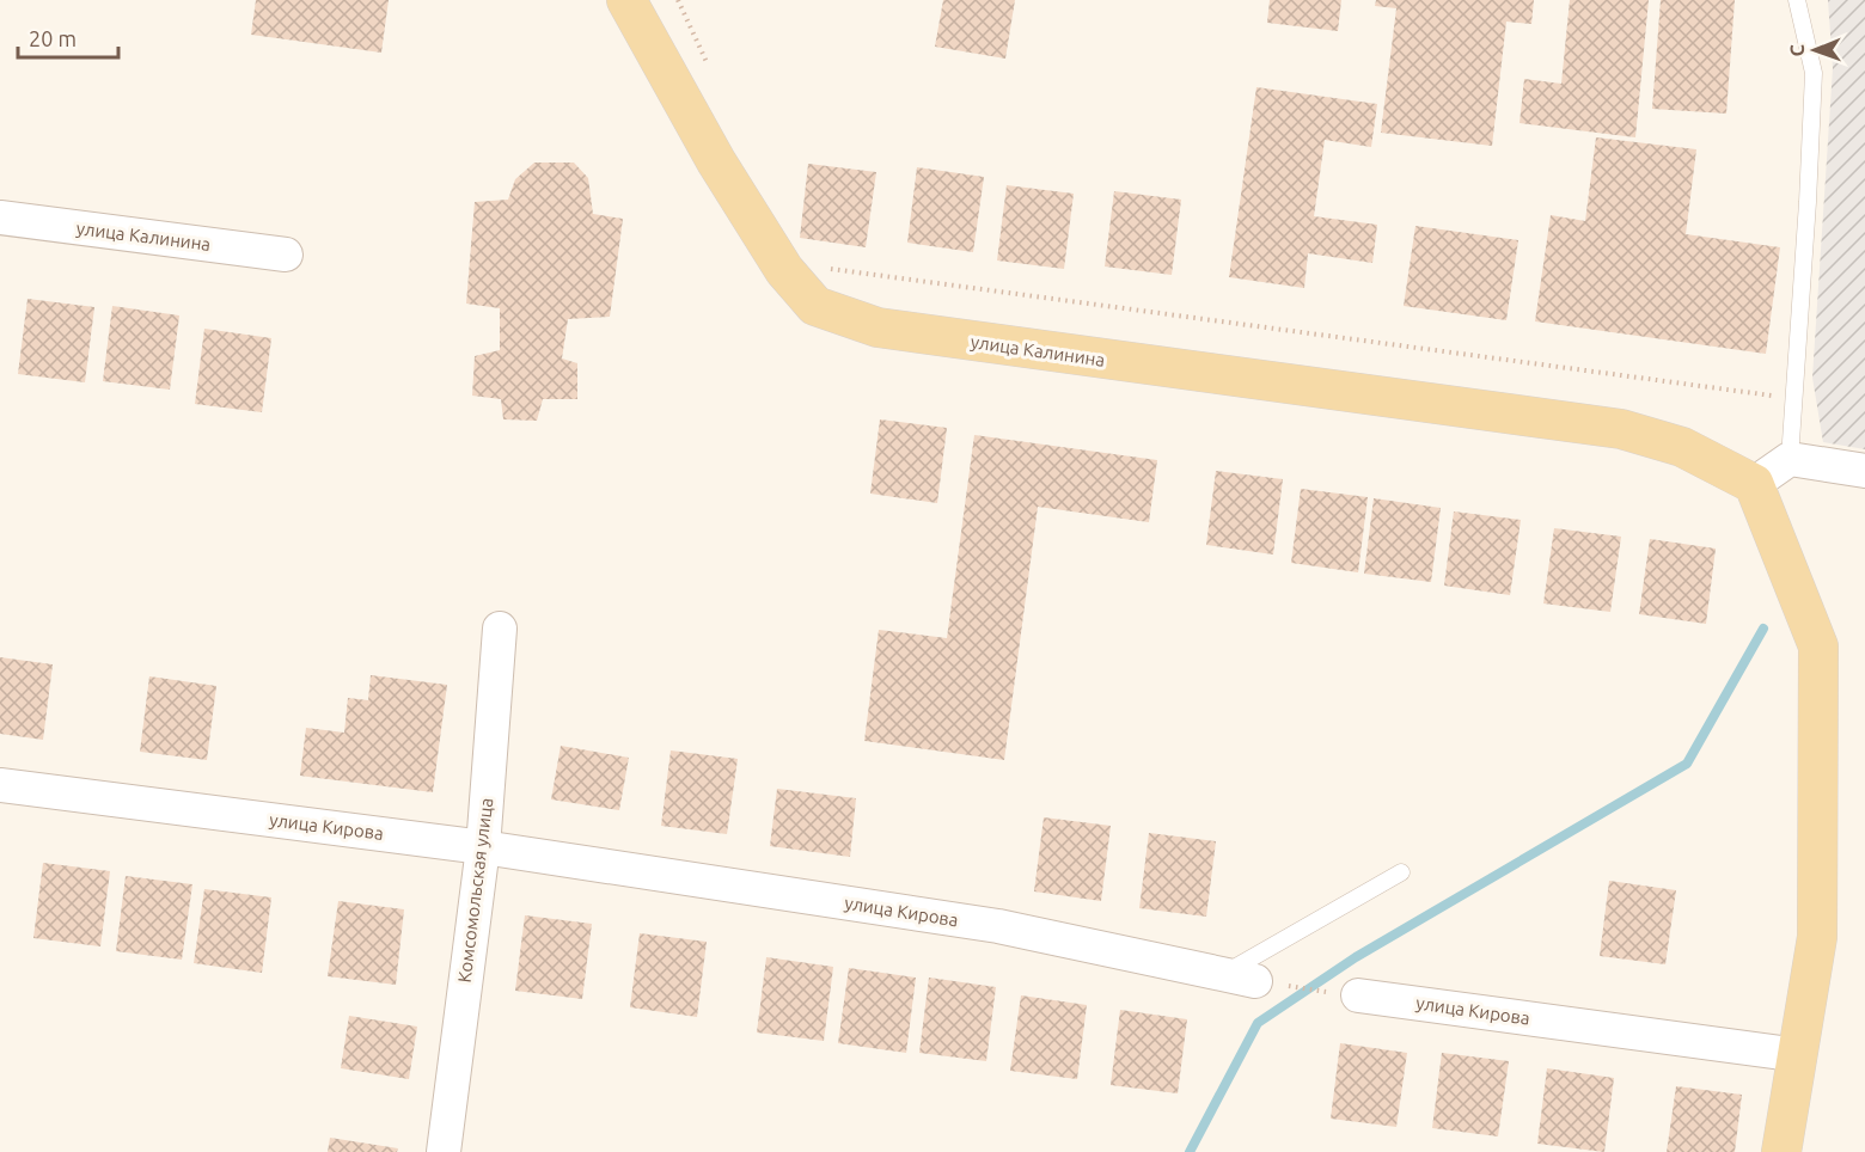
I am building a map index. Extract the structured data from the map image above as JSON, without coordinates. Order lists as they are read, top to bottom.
{
  "streets": {
    "main road": ["улица Калинина"],
    "street": ["улица Кирова", "Комсомольская улица"]
  },
  "crossings": [
    ["улица Кирова", "Комсомольская улица"]
  ],
  "scale_bar": "20 m",
  "north": "left"
}
